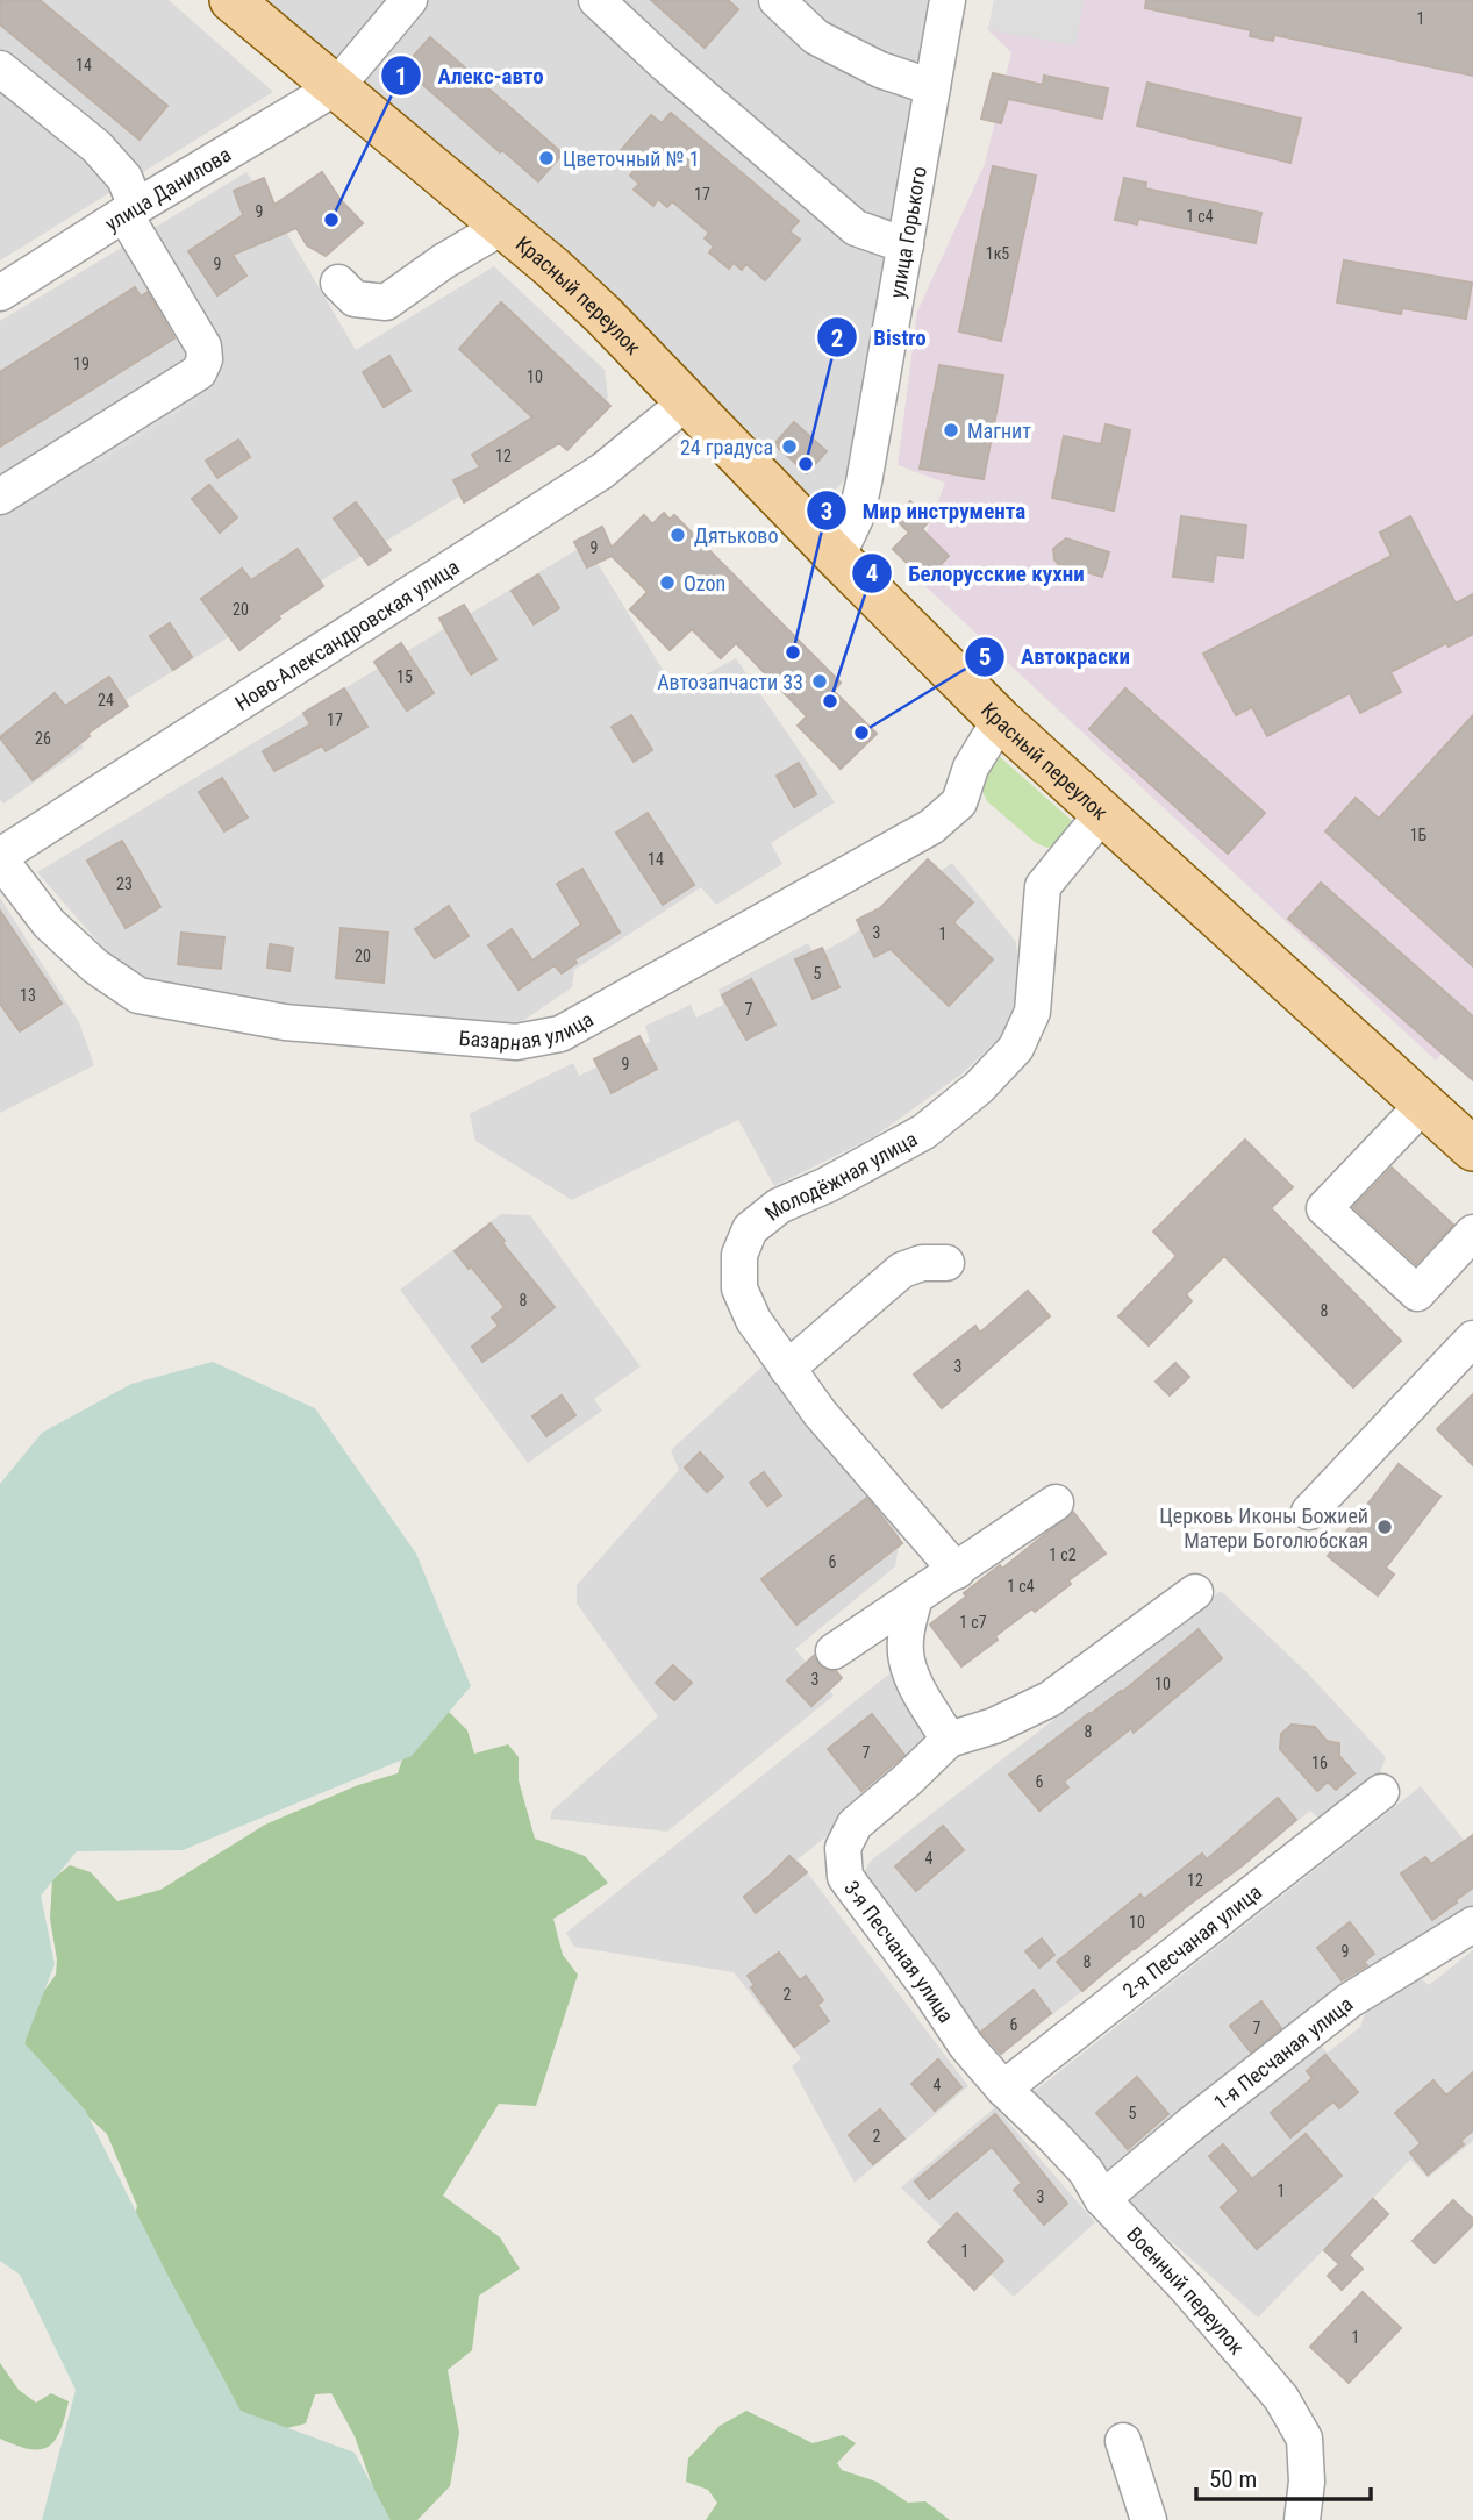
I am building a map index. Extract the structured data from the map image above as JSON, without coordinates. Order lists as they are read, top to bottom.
{
  "streets": {
    "main road": ["Красный переулок"],
    "street": [
      "улица Данилова",
      "улица Горького",
      "Ново-Александровская улица",
      "Базарная улица",
      "Молодёжная улица",
      "2-я Песчаная улица",
      "3-я Песчаная улица",
      "1-я Песчаная улица",
      "Военный переулок"
    ]
  },
  "crossings": [
    ["улица Данилова", "Красный переулок"],
    ["улица Горького", "Красный переулок"],
    ["Красный переулок", "Ново-Александровская улица"],
    ["Красный переулок", "Базарная улица"],
    ["Красный переулок", "Молодёжная улица"],
    ["Ново-Александровская улица", "Базарная улица"],
    ["2-я Песчаная улица", "3-я Песчаная улица"],
    ["2-я Песчаная улица", "Военный переулок"],
    ["3-я Песчаная улица", "Военный переулок"],
    ["1-я Песчаная улица", "Военный переулок"]
  ],
  "places": [
    "Цветочный № 1",
    "Алекс-авто",
    "Магнит",
    "24 градуса",
    "Bistro",
    "Дятьково",
    "Ozon",
    "Мир инструмента",
    "Автозапчасти 33",
    "Белорусские кухни",
    "Автокраски",
    "Церковь Иконы Божией Матери Боголюбская"
  ],
  "house_numbers": [
    "1",
    "14",
    "17",
    "9",
    "1 с4",
    "1к5",
    "9",
    "19",
    "10",
    "12",
    "9",
    "20",
    "15",
    "24",
    "17",
    "26",
    "1Б",
    "14",
    "23",
    "3",
    "1",
    "20",
    "5",
    "13",
    "7",
    "9",
    "8",
    "8",
    "3",
    "1 с2",
    "6",
    "1 с4",
    "1 с7",
    "3",
    "10",
    "8",
    "7",
    "16",
    "6",
    "4",
    "12",
    "10",
    "9",
    "8",
    "2",
    "6",
    "7",
    "4",
    "5",
    "2",
    "1",
    "3",
    "1",
    "1"
  ],
  "scale_bar": "50 m"
}
